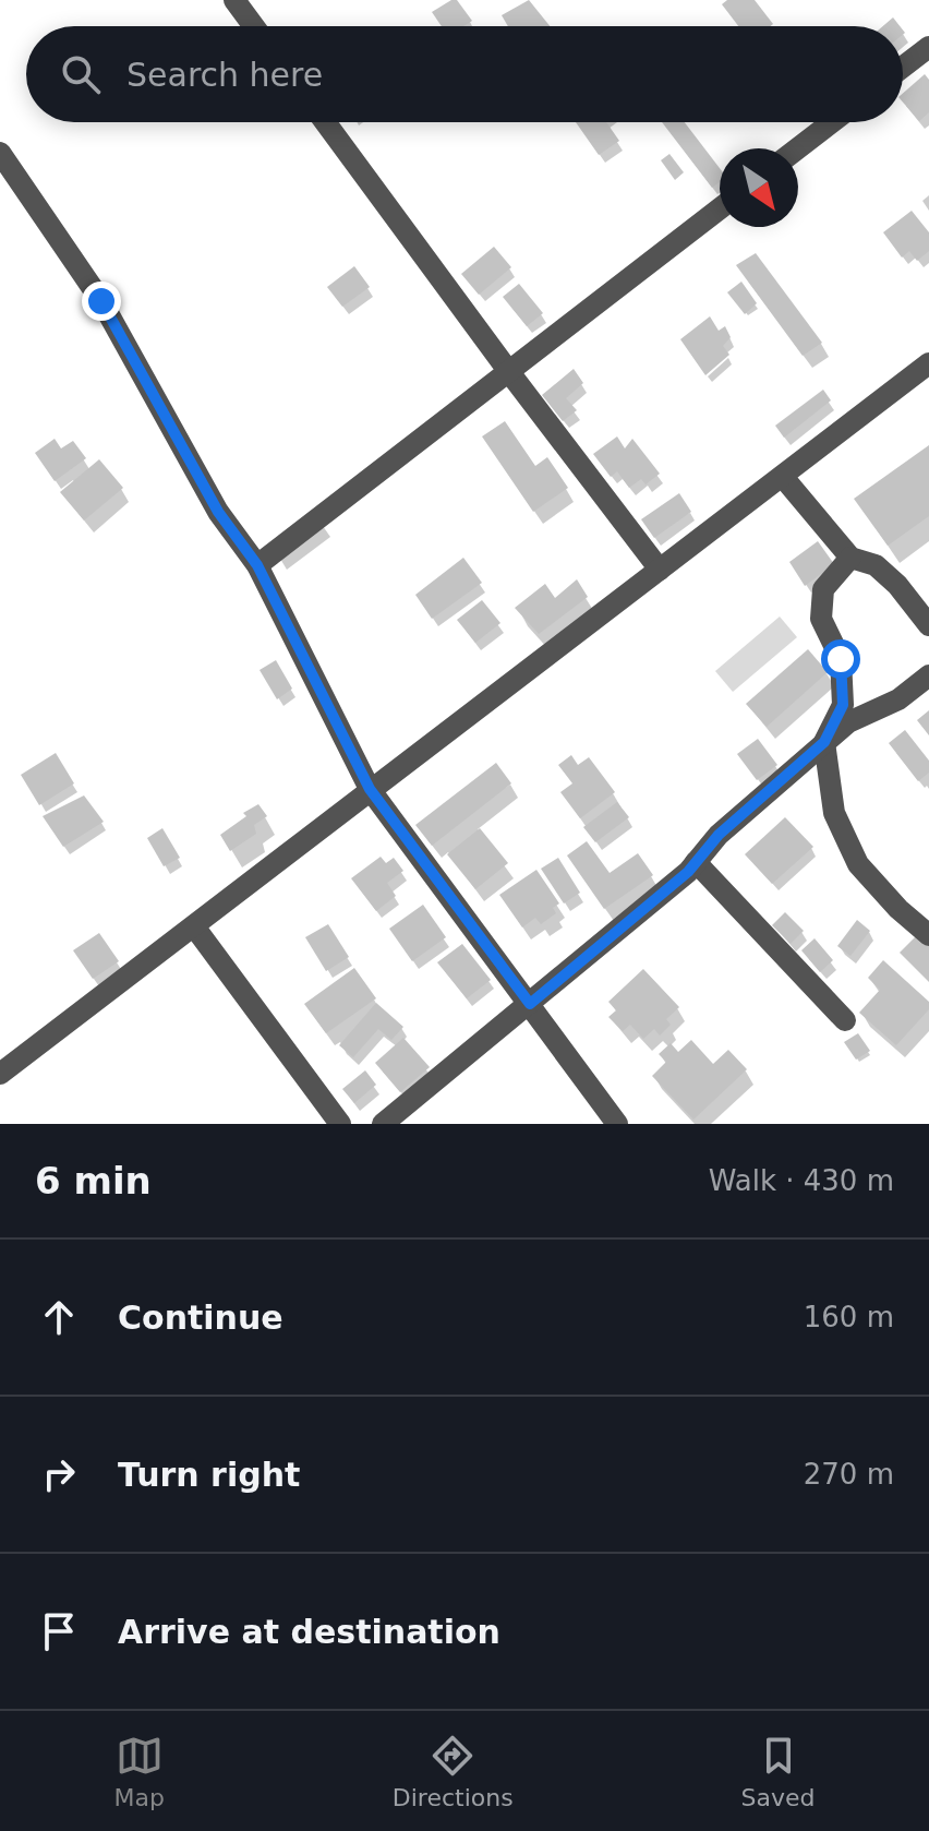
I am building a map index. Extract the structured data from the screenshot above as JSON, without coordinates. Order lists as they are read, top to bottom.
{
  "north": "bottom right",
  "page": {
    "search": "Search here",
    "heading": ["6 min", "Walk · 430 m"],
    "list": [
      ["Continue", "160 m"],
      ["Turn right", "270 m"],
      "Arrive at destination"
    ],
    "nav": ["Map", "Directions", "Saved"]
  }
}
